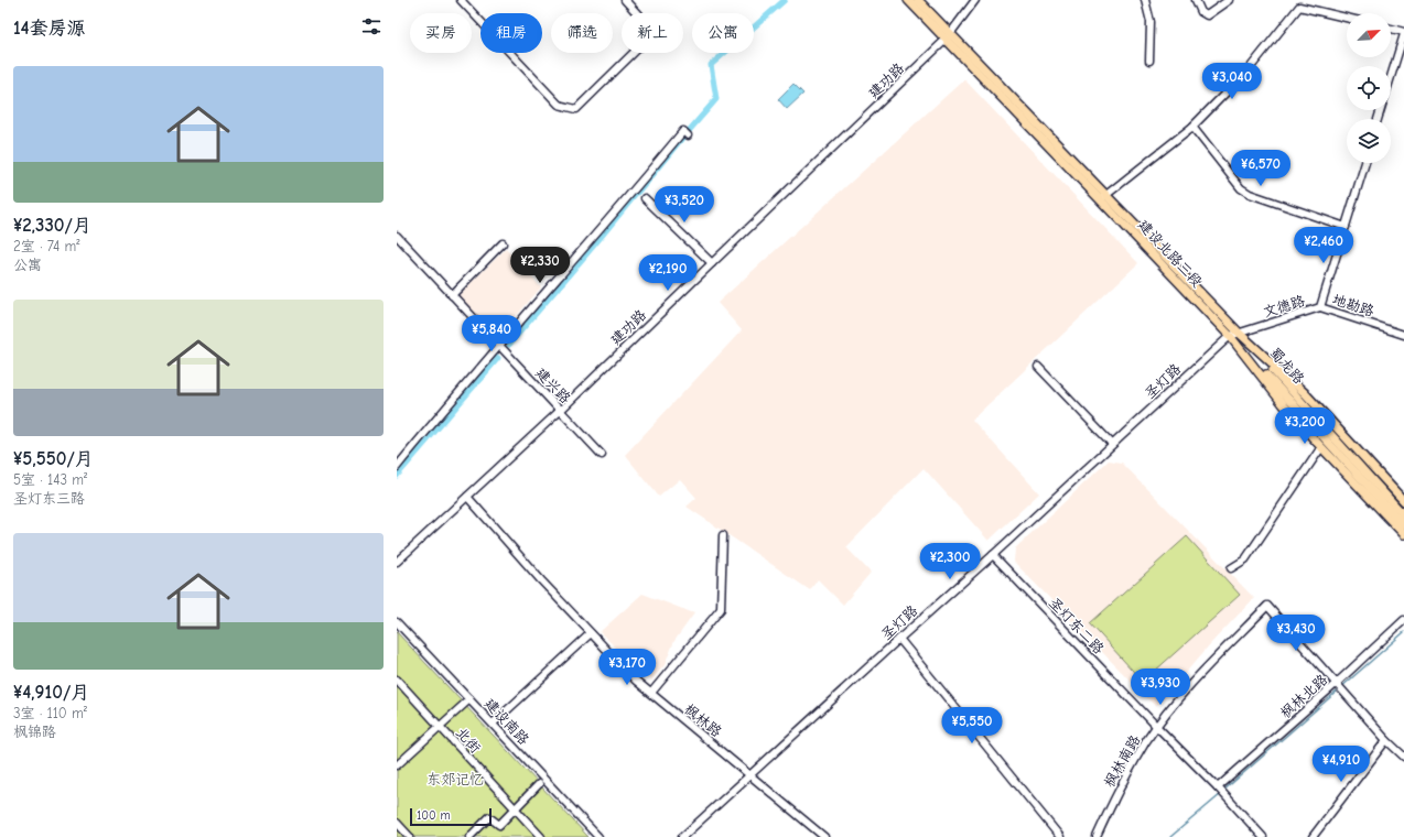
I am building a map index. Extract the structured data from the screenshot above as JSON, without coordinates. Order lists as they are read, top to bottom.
{
  "streets": {
    "main road": ["建设北路三段", "蜀龙路"],
    "street": [
      "建功路",
      "地勘路",
      "文德路",
      "圣灯路",
      "建兴路",
      "圣灯东二路",
      "枫林北路",
      "枫林路",
      "建设南路",
      "北街",
      "枫林南路"
    ]
  },
  "crossings": [
    ["建功路", "建设北路三段"],
    ["建功路", "建兴路"],
    ["建功路", "枫林路"],
    ["建设北路三段", "文德路"],
    ["建设北路三段", "蜀龙路"],
    ["建设北路三段", "圣灯路"],
    ["地勘路", "文德路"],
    ["文德路", "蜀龙路"],
    ["文德路", "圣灯路"],
    ["圣灯路", "圣灯东二路"],
    ["圣灯路", "枫林路"],
    ["圣灯东二路", "枫林北路"],
    ["圣灯东二路", "枫林南路"],
    ["枫林北路", "枫林南路"]
  ],
  "parks": ["东郊记忆"],
  "scale_bar": "100 m",
  "north": "top right",
  "page": {
    "heading": "14套房源",
    "chip": [
      "买房",
      "租房",
      "筛选",
      "新上",
      "公寓"
    ],
    "list": [
      {
        "name": "¥2,330/月",
        "note": "2室 · 74 m² · 公寓"
      },
      {
        "name": "¥5,550/月",
        "note": "5室 · 143 m² · 圣灯东三路"
      },
      {
        "name": "¥4,910/月",
        "note": "3室 · 110 m² · 枫锦路"
      }
    ],
    "price": [
      "¥3,040",
      "¥6,570",
      "¥3,520",
      "¥2,460",
      "¥2,330",
      "¥2,190",
      "¥5,840",
      "¥3,200",
      "¥2,300",
      "¥3,430",
      "¥3,170",
      "¥3,930",
      "¥5,550",
      "¥4,910"
    ],
    "scale": "100 m"
  }
}
